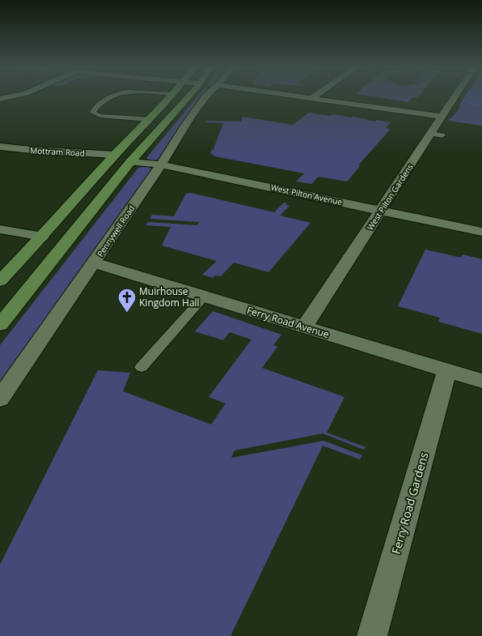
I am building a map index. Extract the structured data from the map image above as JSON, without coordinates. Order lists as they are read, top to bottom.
{
  "streets": {
    "street": [
      "Mottram Road",
      "West Pilton Avenue",
      "West Pilton Gardens",
      "Pennywell Road",
      "Ferry Road Avenue",
      "Ferry Road Gardens"
    ]
  },
  "crossings": [
    ["West Pilton Avenue", "West Pilton Gardens"],
    ["West Pilton Avenue", "Pennywell Road"],
    ["West Pilton Gardens", "Ferry Road Avenue"],
    ["Pennywell Road", "Ferry Road Avenue"],
    ["Ferry Road Avenue", "Ferry Road Gardens"]
  ],
  "places": {
    "church": ["Muirhouse Kingdom Hall"]
  }
}
